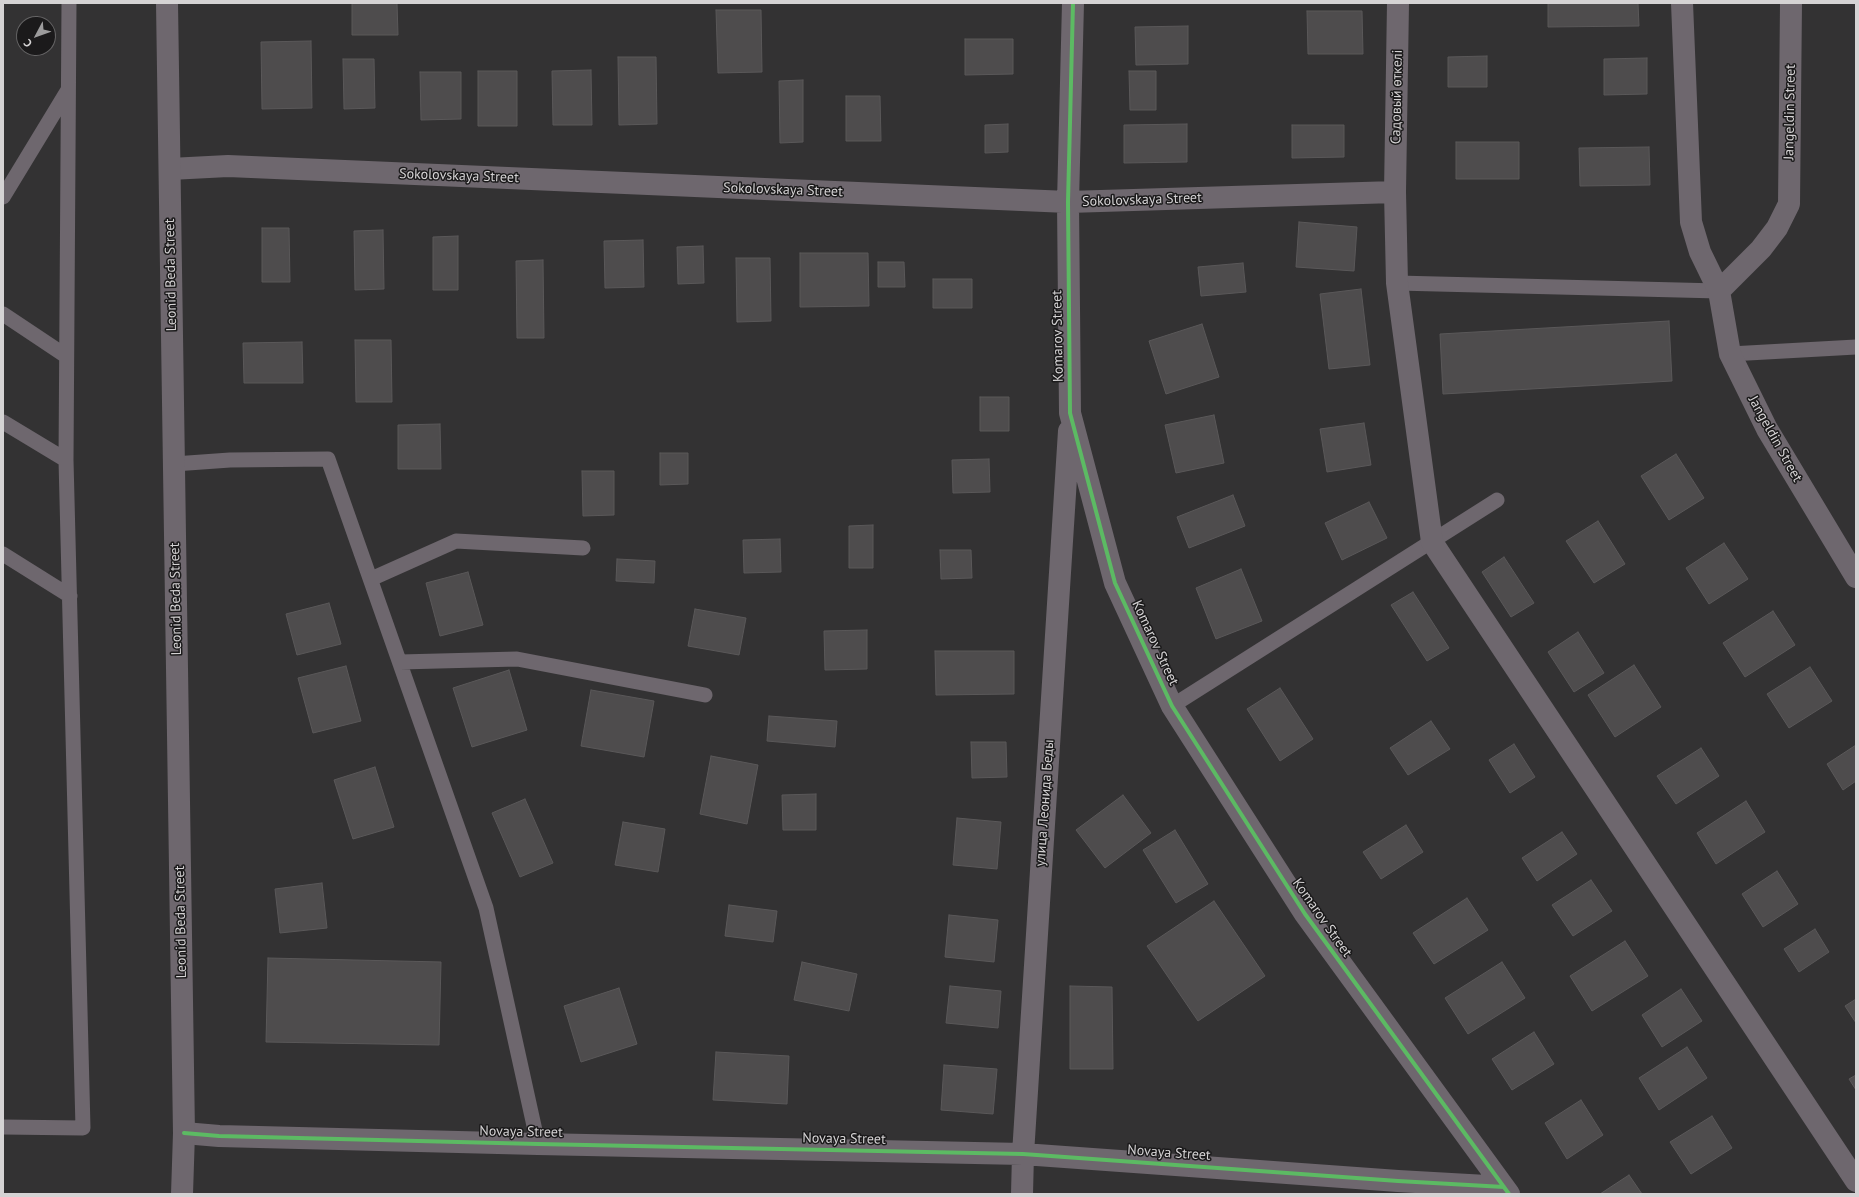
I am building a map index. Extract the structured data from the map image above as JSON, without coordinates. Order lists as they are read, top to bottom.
{
  "streets": {
    "street": [
      "Садовый өткелі",
      "Jangeldin Street",
      "Sokolovskaya Street",
      "Leonid Beda Street",
      "Komarov Street",
      "улица Леонида Беды",
      "Novaya Street"
    ]
  },
  "crossings": [
    ["Садовый өткелі", "Sokolovskaya Street"],
    ["Sokolovskaya Street", "Leonid Beda Street"],
    ["Sokolovskaya Street", "Komarov Street"],
    ["Leonid Beda Street", "Novaya Street"],
    ["Komarov Street", "улица Леонида Беды"],
    ["Komarov Street", "Novaya Street"],
    ["улица Леонида Беды", "Novaya Street"]
  ],
  "north": "bottom left"
}
